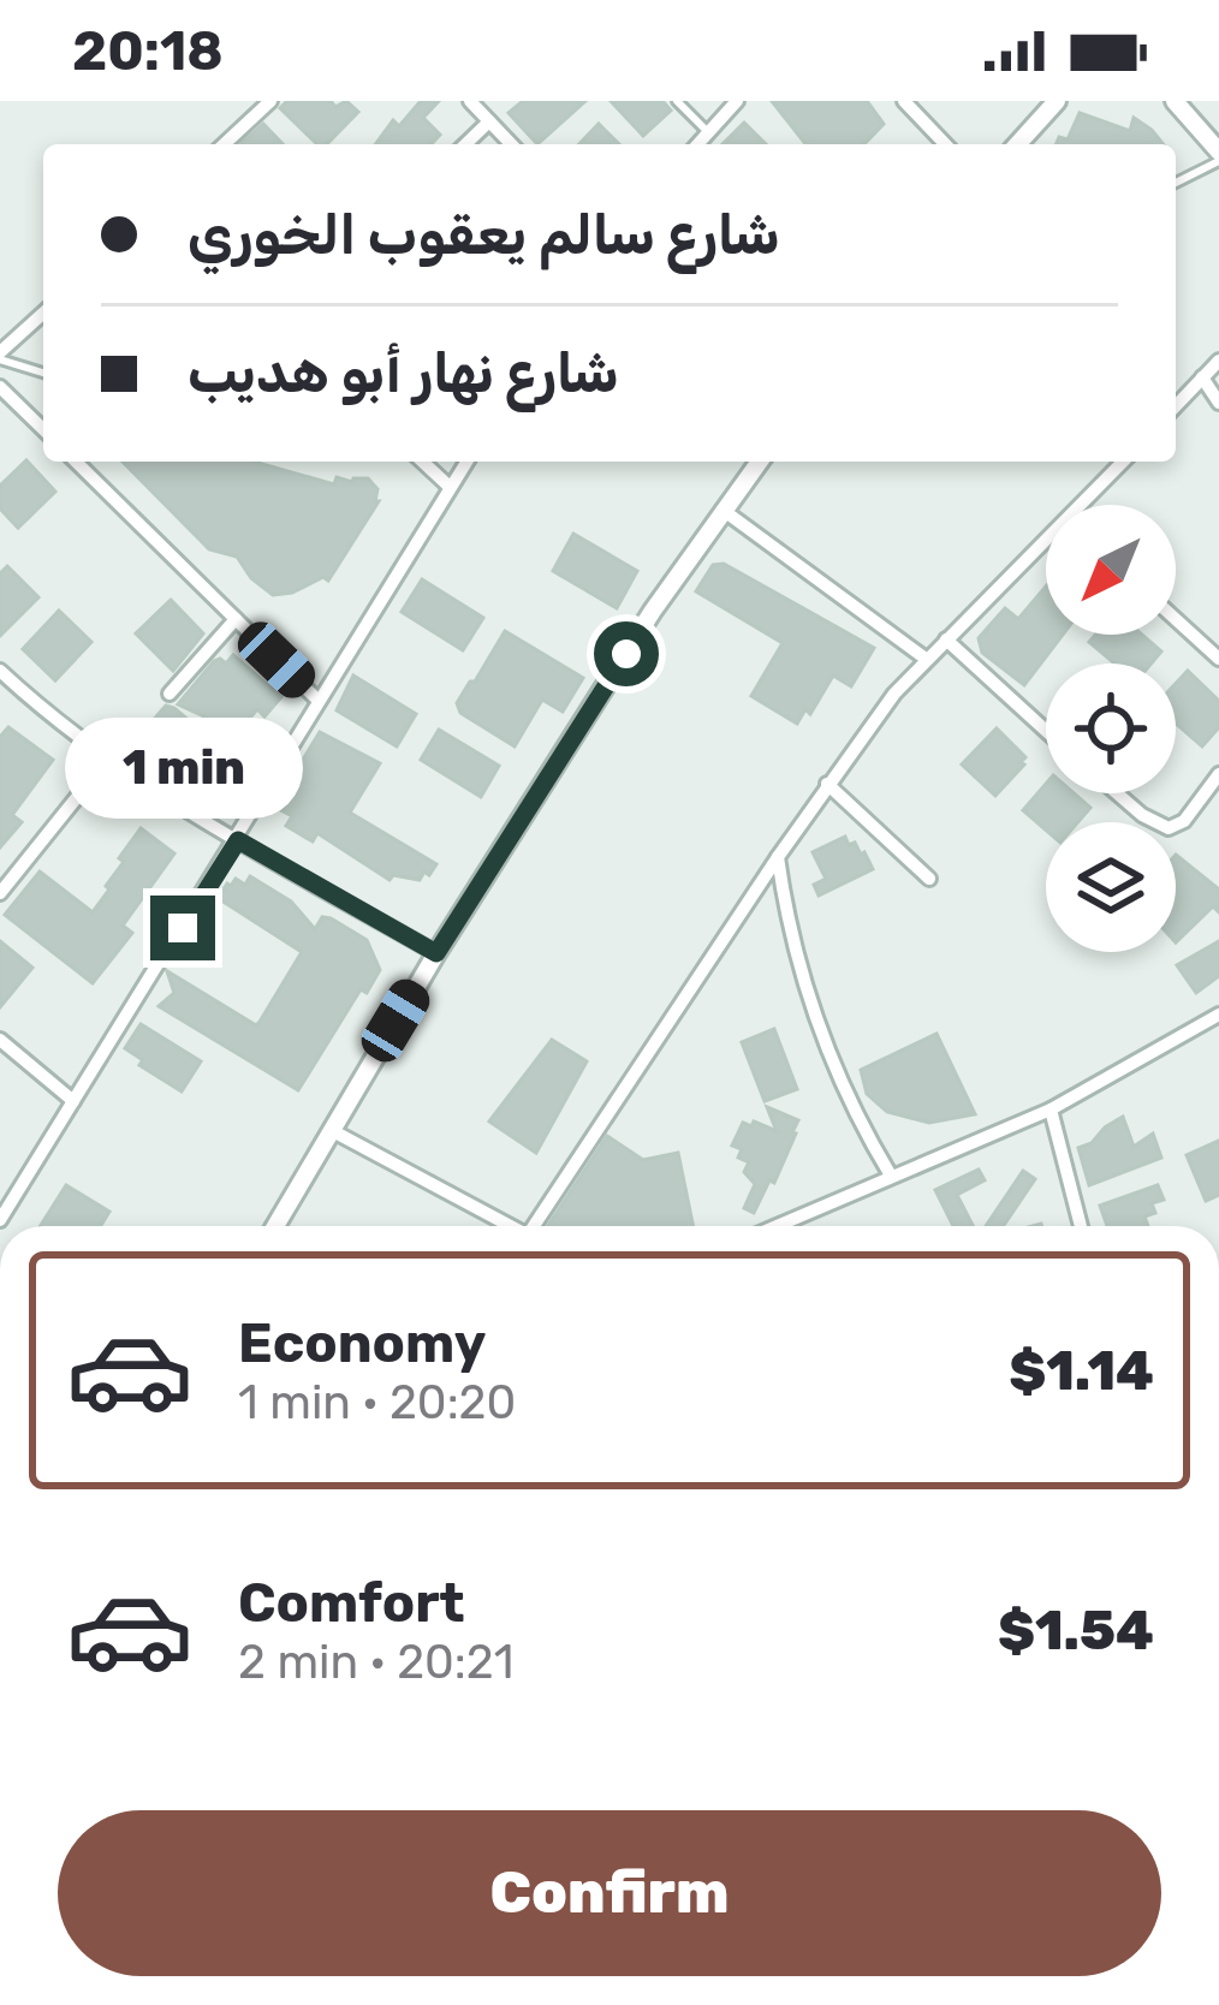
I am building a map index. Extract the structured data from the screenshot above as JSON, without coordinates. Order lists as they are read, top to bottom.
{
  "north": "bottom left",
  "page": {
    "status": "20:18",
    "banner": ["شارع سالم يعقوب الخوري", "شارع نهار أبو هديب"],
    "bubble": "1 min",
    "list": [
      {
        "name": "Economy",
        "note": "1 min · 20:20",
        "value": "$1.14"
      },
      {
        "name": "Comfort",
        "note": "2 min · 20:21",
        "value": "$1.54"
      }
    ],
    "buttons": "Confirm"
  }
}
